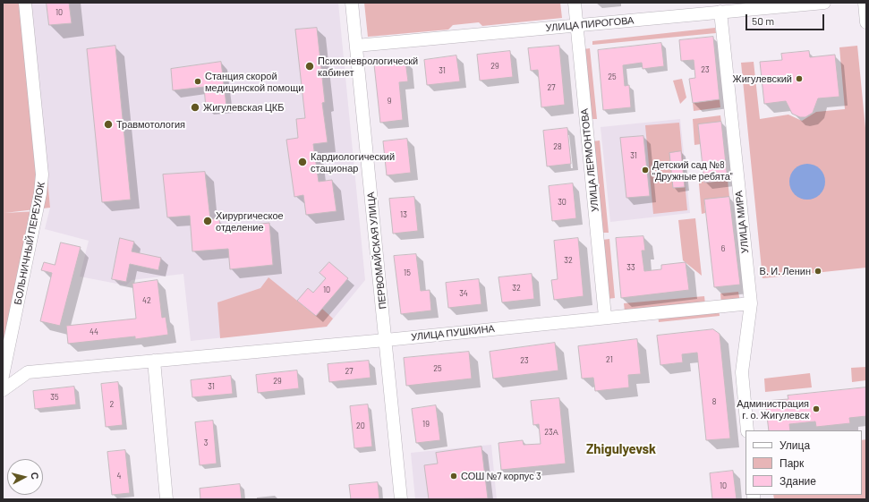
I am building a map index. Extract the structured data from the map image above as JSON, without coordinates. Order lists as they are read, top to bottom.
{
  "streets": {
    "street": [
      "УЛИЦА ПИРОГОВА",
      "УЛИЦА ЛЕРМОНТОВА",
      "УЛИЦА МИРА",
      "БОЛЬНИЧНЫЙ ПЕРЕУЛОК",
      "ПЕРВОМАЙСКАЯ УЛИЦА",
      "УЛИЦА ПУШКИНА"
    ]
  },
  "crossings": [
    ["УЛИЦА ПИРОГОВА", "УЛИЦА ЛЕРМОНТОВА"],
    ["УЛИЦА ПИРОГОВА", "УЛИЦА МИРА"],
    ["УЛИЦА ПИРОГОВА", "ПЕРВОМАЙСКАЯ УЛИЦА"],
    ["УЛИЦА ЛЕРМОНТОВА", "УЛИЦА ПУШКИНА"],
    ["УЛИЦА МИРА", "УЛИЦА ПУШКИНА"],
    ["ПЕРВОМАЙСКАЯ УЛИЦА", "УЛИЦА ПУШКИНА"]
  ],
  "districts": ["Zhigulyevsk"],
  "places": [
    "Психоневрологическй кабинет",
    "Жигулевский",
    "Станция скорой медицинской помощи",
    "Жигулевская ЦКБ",
    "Травмотология",
    "Кардиологический стационар",
    "Детский сад №8 \"Дружные ребята\"",
    "Хирургическое отделение",
    "В. И. Ленин",
    "Администрация г. о. Жигулевск",
    "СОШ №7 корпус 3"
  ],
  "house_numbers": [
    "10",
    "29",
    "23",
    "31",
    "25",
    "27",
    "9",
    "28",
    "31",
    "30",
    "13",
    "6",
    "32",
    "33",
    "15",
    "32",
    "10",
    "34",
    "42",
    "44",
    "21",
    "23",
    "25",
    "27",
    "29",
    "31",
    "35",
    "8",
    "2",
    "19",
    "20",
    "23А",
    "3",
    "4",
    "10"
  ],
  "legend": ["Улица", "Парк", "Здание"],
  "scale_bar": "50 m",
  "north": "right"
}
